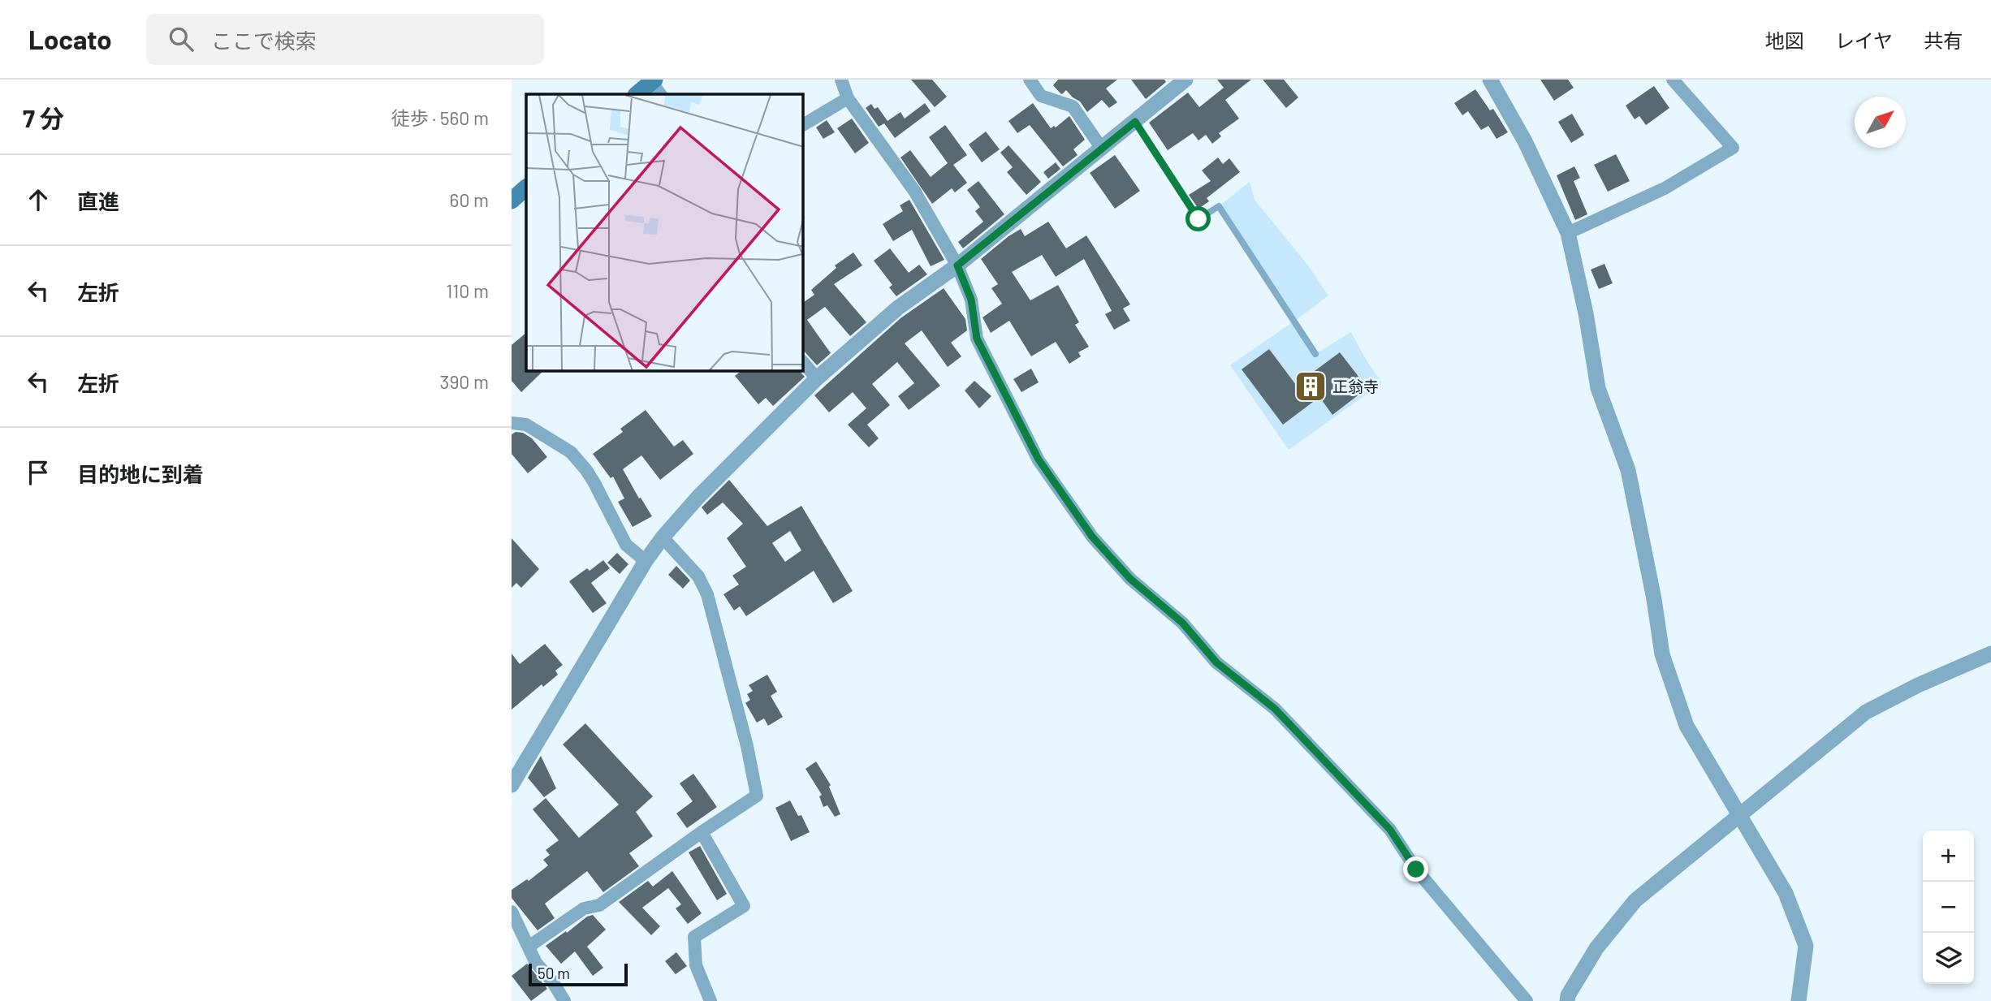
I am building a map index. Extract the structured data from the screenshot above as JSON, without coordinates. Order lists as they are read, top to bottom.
{
  "places": {
    "building": ["正翁寺"]
  },
  "scale_bar": "50 m",
  "north": "top right",
  "page": {
    "header": "Locato",
    "search": "ここで検索",
    "nav": ["地図", "レイヤ", "共有"],
    "heading": ["7 分", "徒歩 · 560 m"],
    "list": [
      ["直進", "60 m"],
      ["左折", "110 m"],
      ["左折", "390 m"],
      "目的地に到着"
    ],
    "map_buttons": ["+", "−"],
    "scale": "50 m"
  }
}
